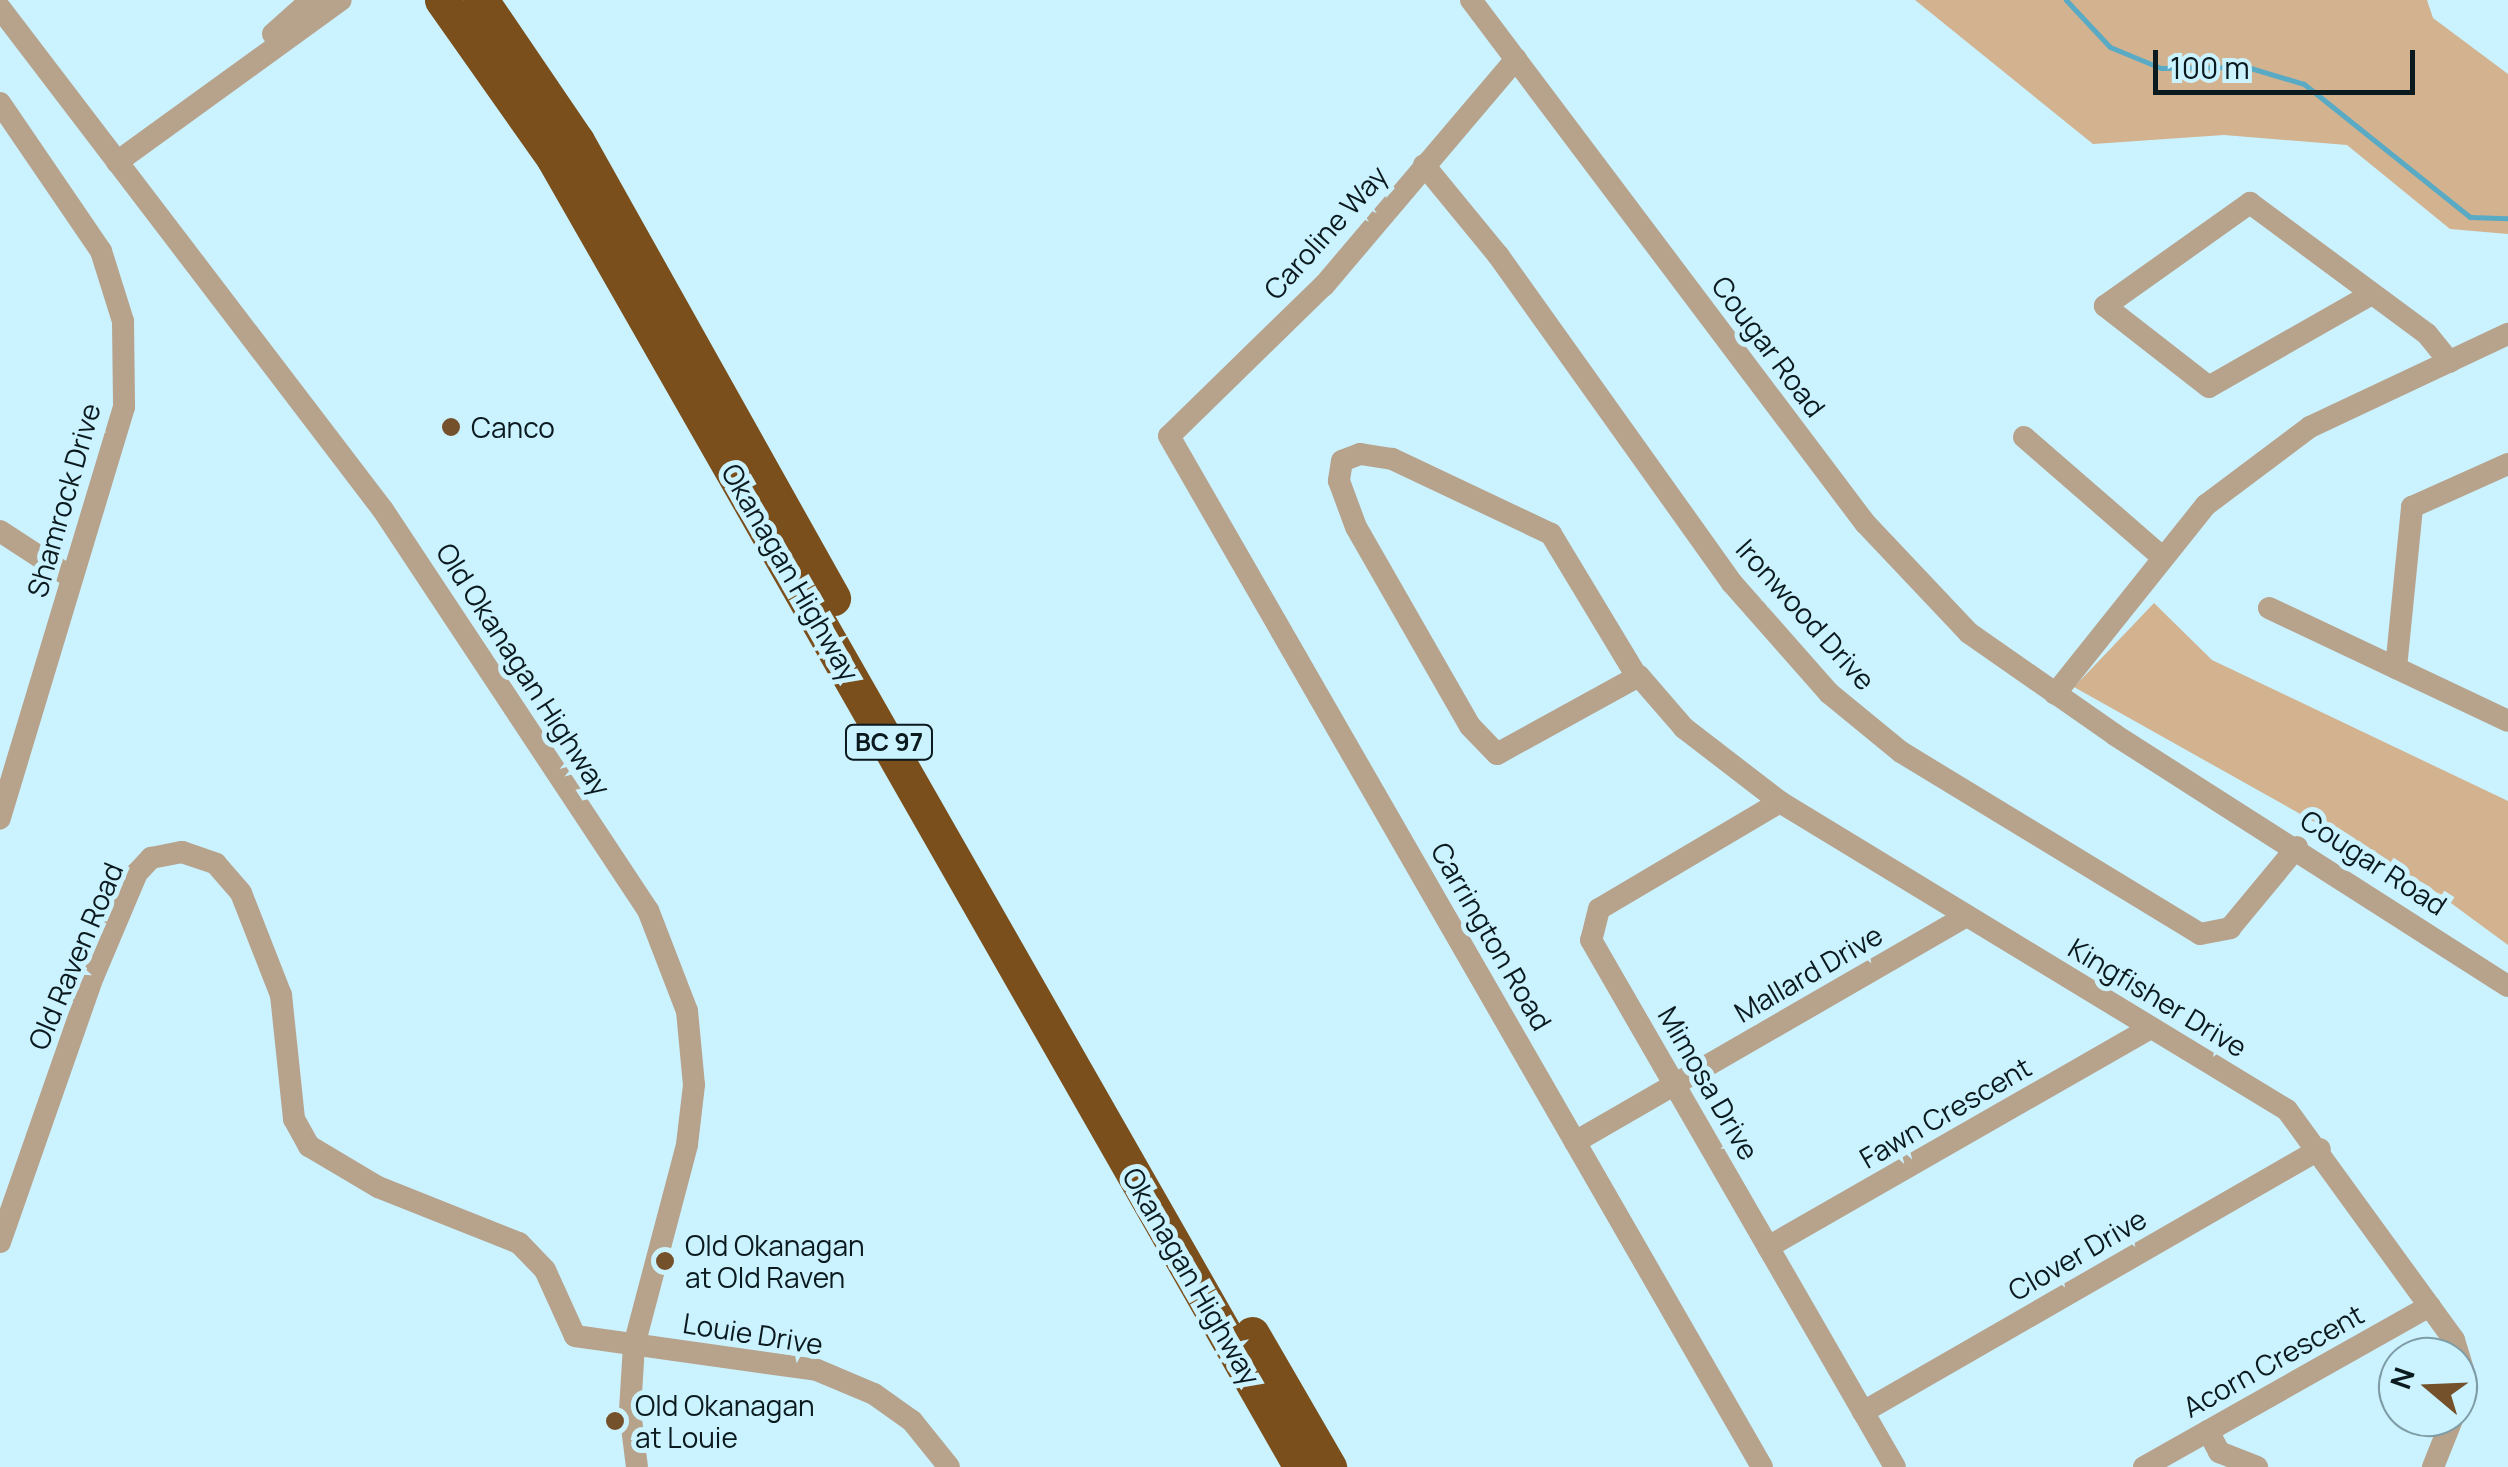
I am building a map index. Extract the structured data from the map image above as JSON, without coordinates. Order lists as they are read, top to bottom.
{
  "streets": {
    "highway": ["Okanagan Highway", "BC 97"],
    "street": [
      "Caroline Way",
      "Cougar Road",
      "Shamrock Drive",
      "Ironwood Drive",
      "Old Okanagan Highway",
      "Carrington Road",
      "Old Raven Road",
      "Mallard Drive",
      "Kingfisher Drive",
      "Mimosa Drive",
      "Fawn Crescent",
      "Clover Drive",
      "Louie Drive",
      "Acorn Crescent"
    ]
  },
  "crossings": [
    ["Caroline Way", "Cougar Road"],
    ["Caroline Way", "Ironwood Drive"],
    ["Caroline Way", "Carrington Road"],
    ["Cougar Road", "Ironwood Drive"],
    ["Old Okanagan Highway", "Old Raven Road"],
    ["Old Okanagan Highway", "Louie Drive"],
    ["Carrington Road", "Mallard Drive"],
    ["Old Raven Road", "Louie Drive"],
    ["Mallard Drive", "Kingfisher Drive"],
    ["Mallard Drive", "Mimosa Drive"],
    ["Kingfisher Drive", "Mimosa Drive"],
    ["Kingfisher Drive", "Fawn Crescent"],
    ["Kingfisher Drive", "Clover Drive"],
    ["Kingfisher Drive", "Acorn Crescent"],
    ["Mimosa Drive", "Fawn Crescent"],
    ["Mimosa Drive", "Clover Drive"]
  ],
  "places": ["Canco", "Old Okanagan at Old Raven", "Old Okanagan at Louie"],
  "scale_bar": "100 m",
  "north": "left"
}
